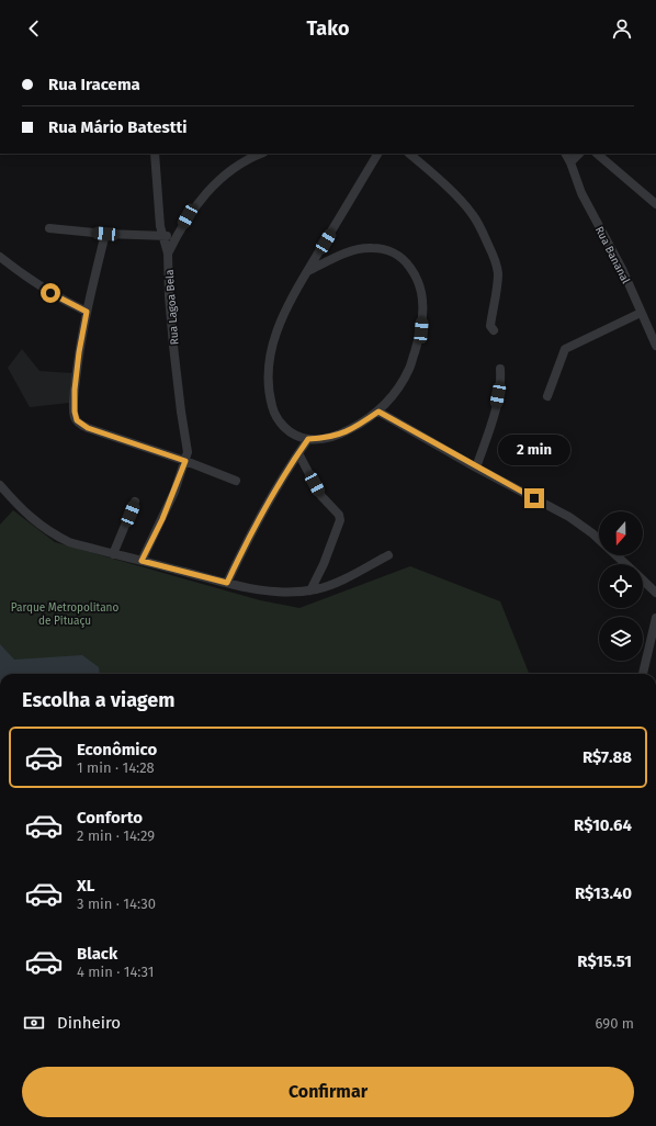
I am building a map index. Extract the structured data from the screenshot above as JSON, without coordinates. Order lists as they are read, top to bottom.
{
  "streets": {
    "street": ["Rua Bananal", "Rua Lagoa Bela"]
  },
  "parks": ["Parque Metropolitano de Pituaçu"],
  "north": "bottom",
  "page": {
    "header": "Tako",
    "banner": ["Rua Iracema", "Rua Mário Batestti"],
    "bubble": "2 min",
    "heading": "Escolha a viagem",
    "list": [
      {
        "name": "Econômico",
        "note": "1 min · 14:28",
        "value": "R$7.88"
      },
      {
        "name": "Conforto",
        "note": "2 min · 14:29",
        "value": "R$10.64"
      },
      {
        "name": "XL",
        "note": "3 min · 14:30",
        "value": "R$13.40"
      },
      {
        "name": "Black",
        "note": "4 min · 14:31",
        "value": "R$15.51"
      }
    ],
    "pay": ["Dinheiro", "690 m"],
    "buttons": "Confirmar"
  }
}
